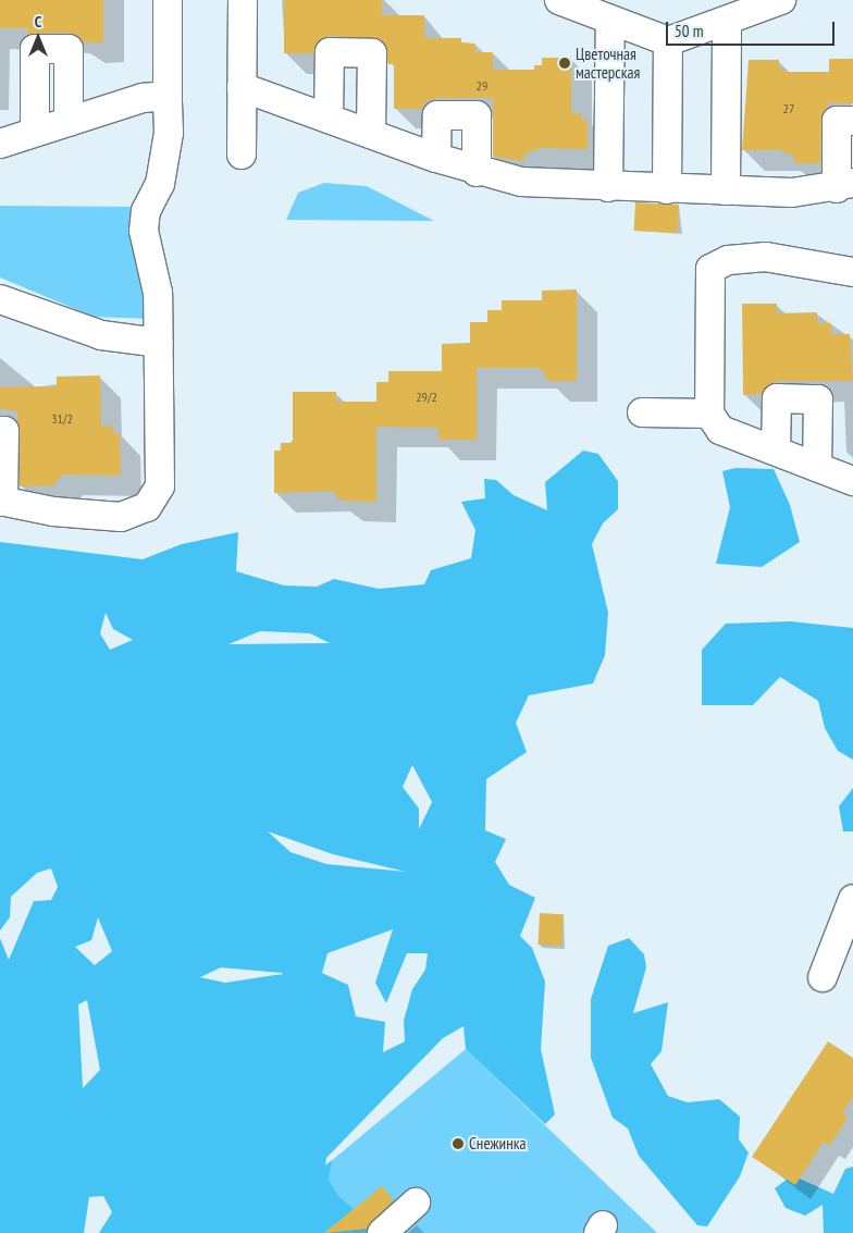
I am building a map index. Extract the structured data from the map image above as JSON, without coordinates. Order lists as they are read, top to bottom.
{
  "places": ["Цветочная мастерская", "Снежинка"],
  "house_numbers": [
    "29",
    "27",
    "29/2",
    "31/2"
  ],
  "scale_bar": "50 m",
  "north": "top"
}
